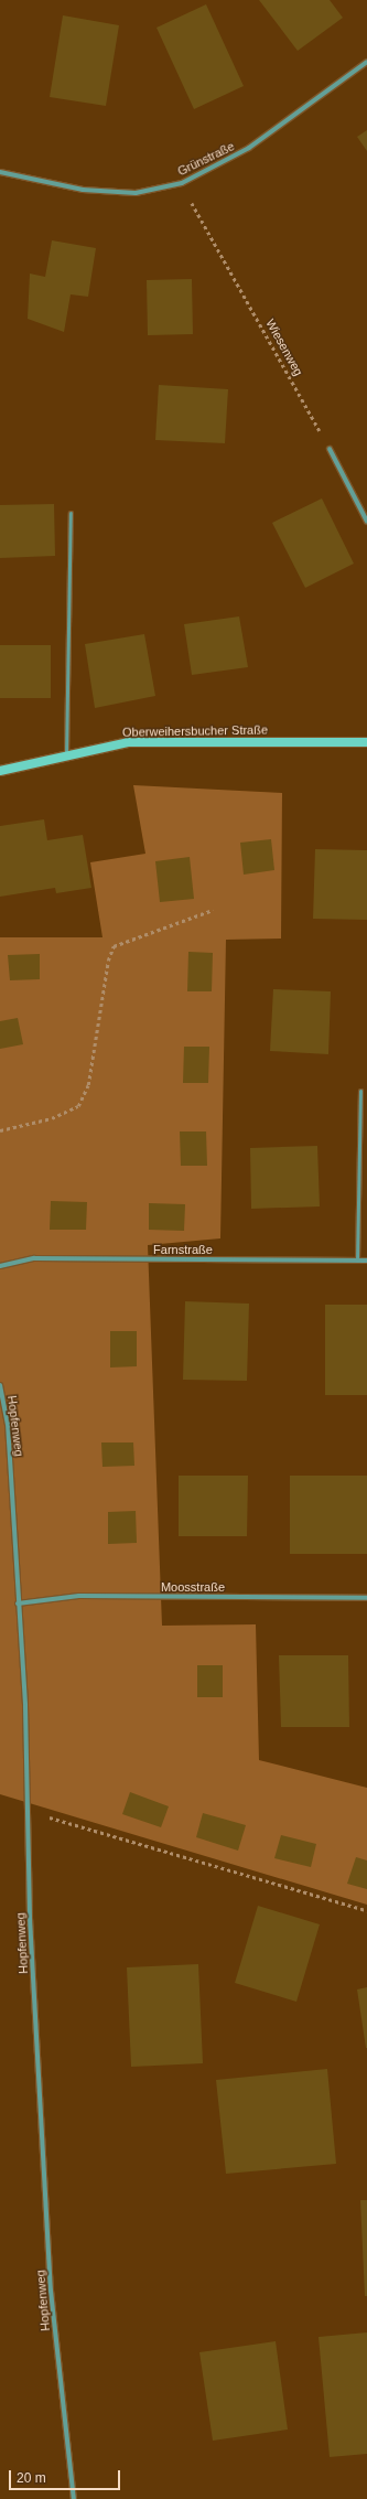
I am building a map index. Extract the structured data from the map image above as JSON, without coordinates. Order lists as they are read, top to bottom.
{
  "streets": {
    "street": [
      "Grünstraße",
      "Oberweihersbucher Straße",
      "Farnstraße",
      "Hopfenweg",
      "Moosstraße"
    ],
    "path": ["Wiesenweg"]
  },
  "crossings": [
    ["Grünstraße", "Wiesenweg"],
    ["Hopfenweg", "Moosstraße"]
  ],
  "scale_bar": "20 m"
}
